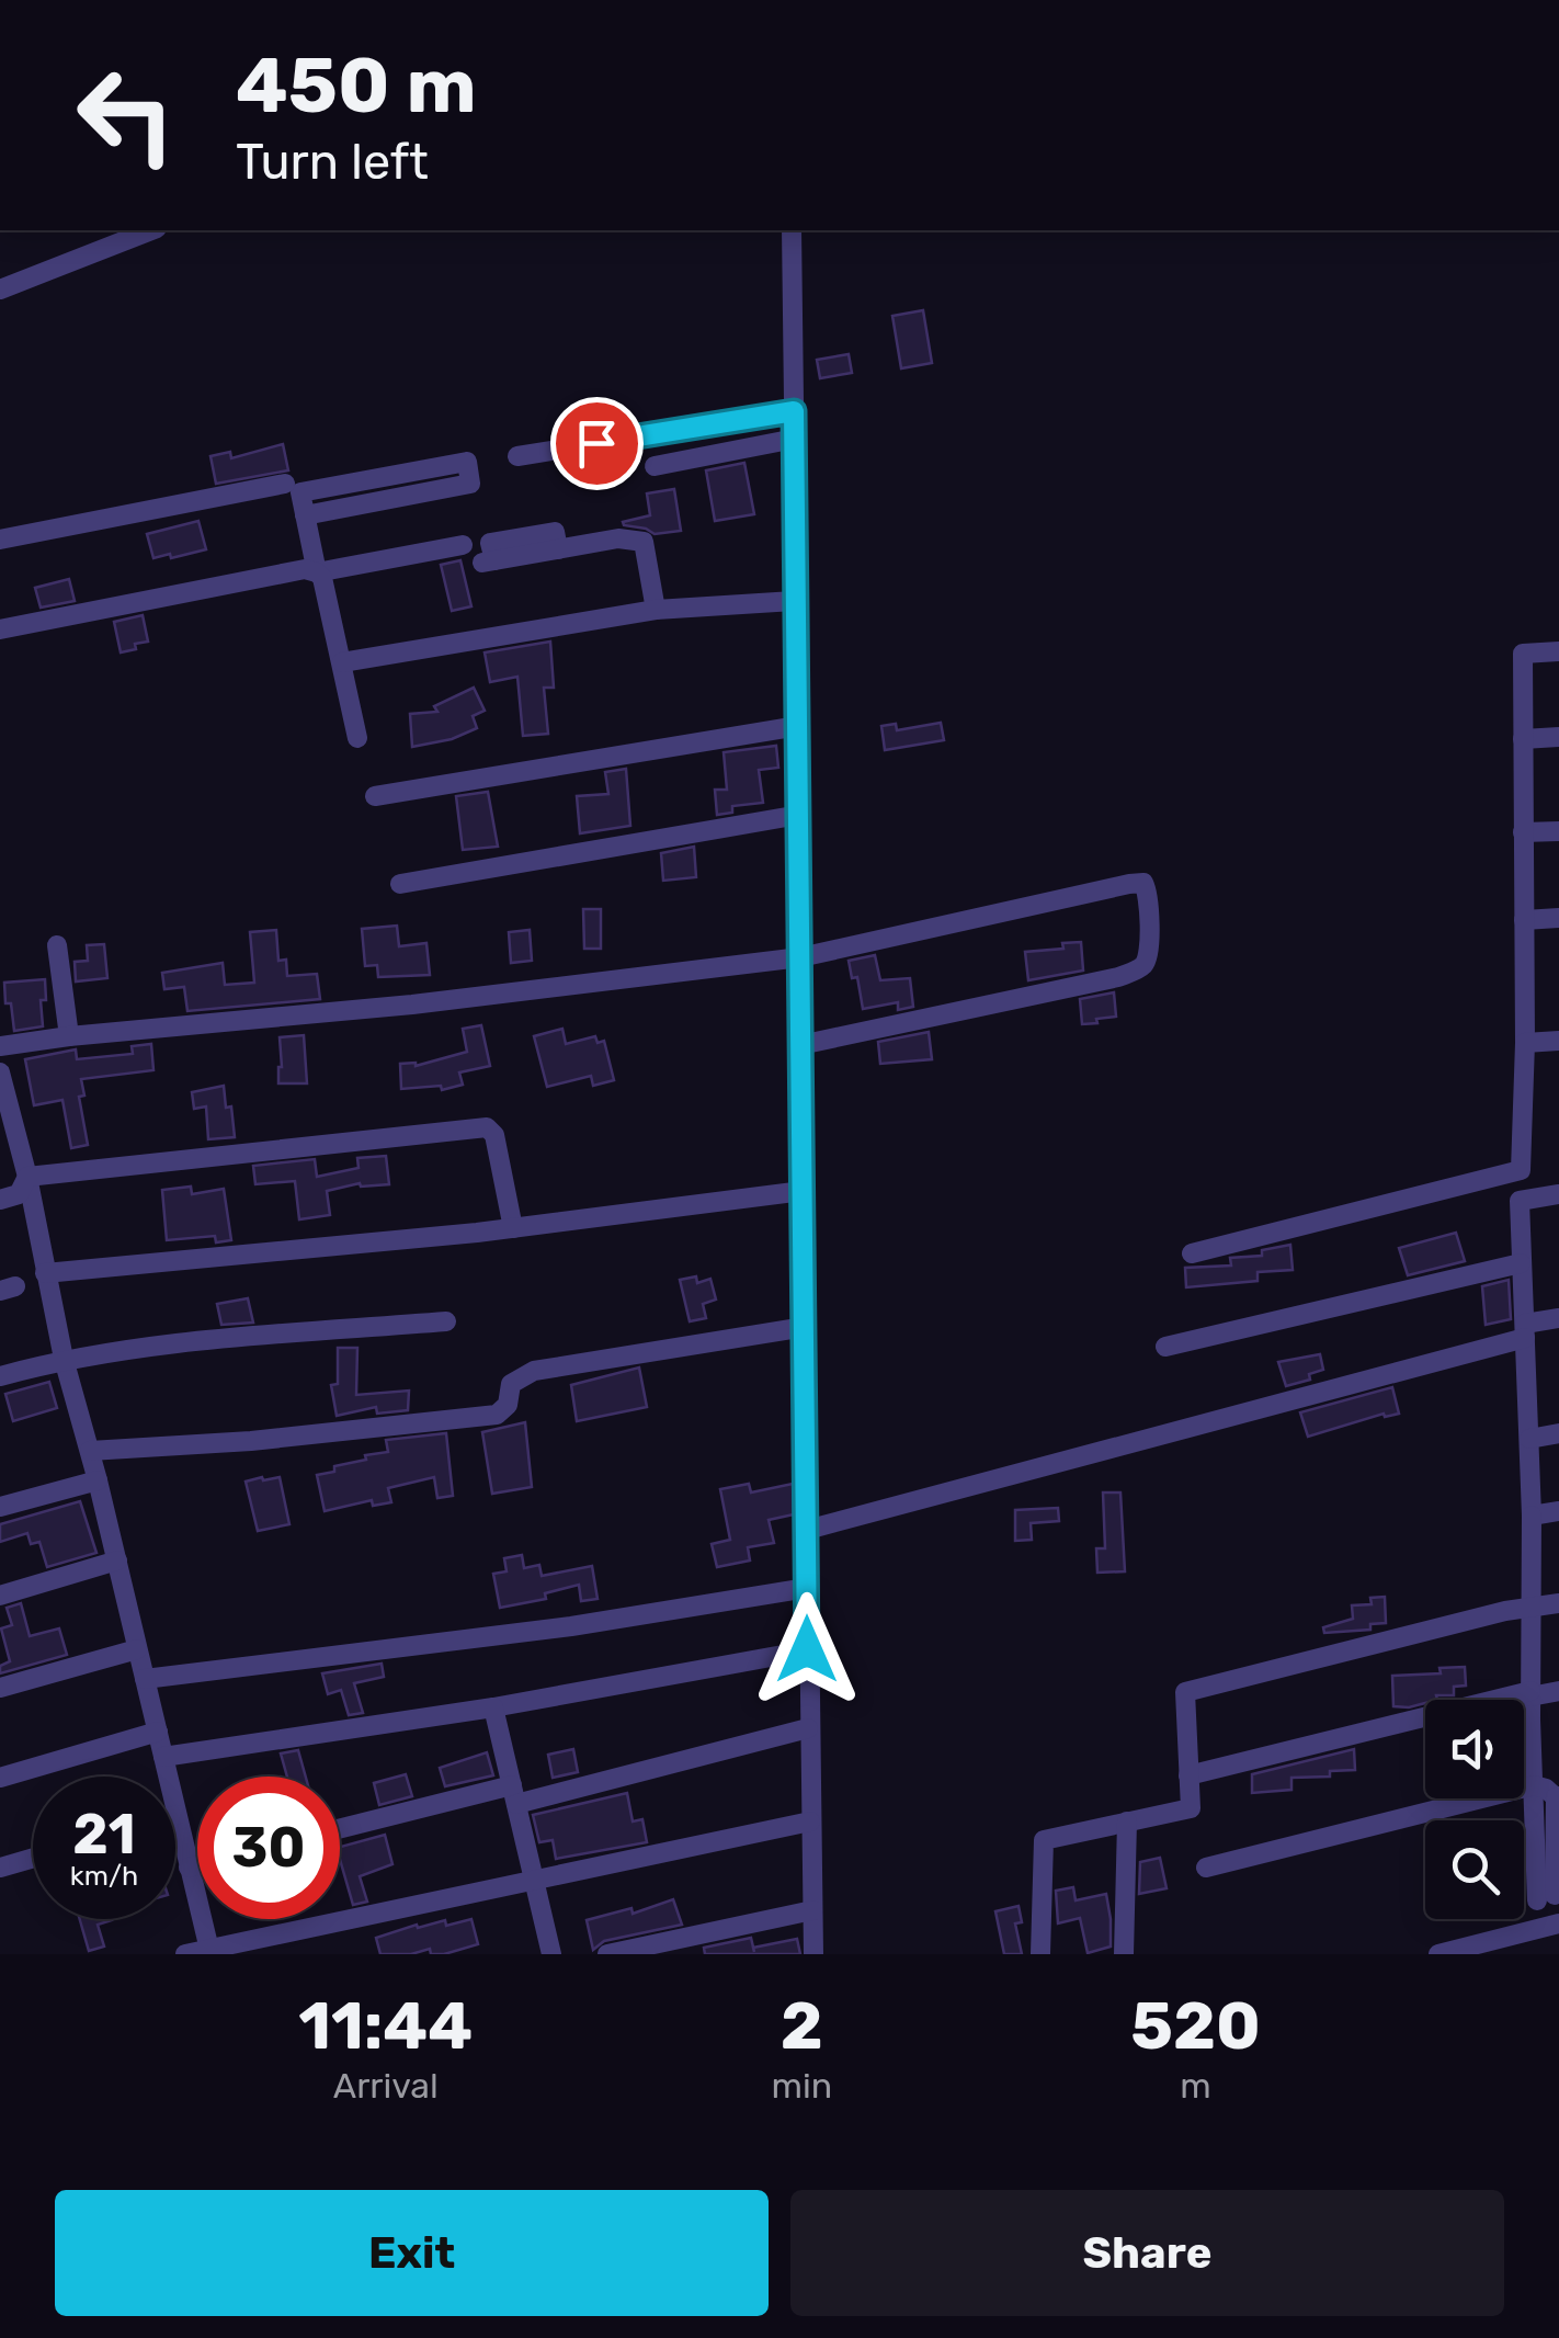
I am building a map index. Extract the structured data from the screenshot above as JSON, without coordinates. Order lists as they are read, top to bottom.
{
  "page": {
    "turn": ["450 m", "Turn left"],
    "speed": "21 km/h",
    "limit": "30",
    "eta": [
      "11:44",
      "Arrival",
      "2",
      "min",
      "520",
      "m"
    ],
    "buttons": ["Exit", "Share"]
  }
}
